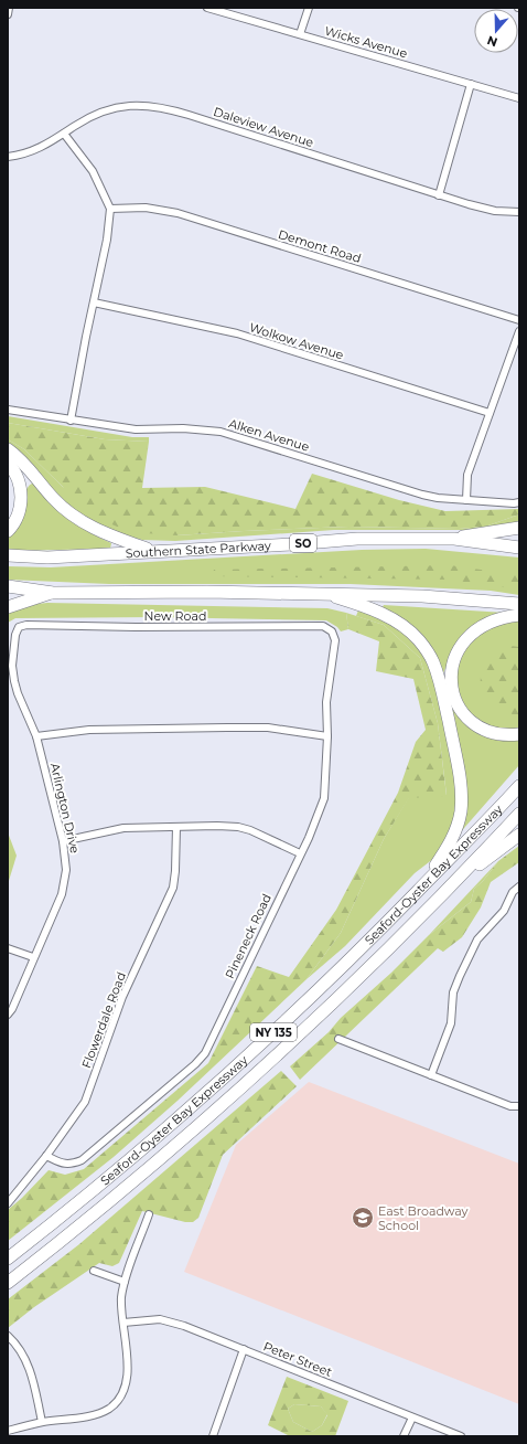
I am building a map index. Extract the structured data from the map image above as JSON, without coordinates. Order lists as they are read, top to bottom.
{
  "streets": {
    "highway": [
      "SO",
      "Southern State Parkway",
      "Seaford-Oyster Bay Expressway",
      "NY 135"
    ],
    "street": [
      "Wicks Avenue",
      "Daleview Avenue",
      "Demont Road",
      "Wolkow Avenue",
      "Alken Avenue",
      "New Road",
      "Arlington Drive",
      "Pineneck Road",
      "Flowerdale Road",
      "Peter Street"
    ]
  },
  "crossings": [
    ["New Road", "Arlington Drive"],
    ["New Road", "Pineneck Road"],
    ["Pineneck Road", "Flowerdale Road"]
  ],
  "places": {
    "school or university": ["East Broadway School"]
  },
  "north": "bottom"
}
